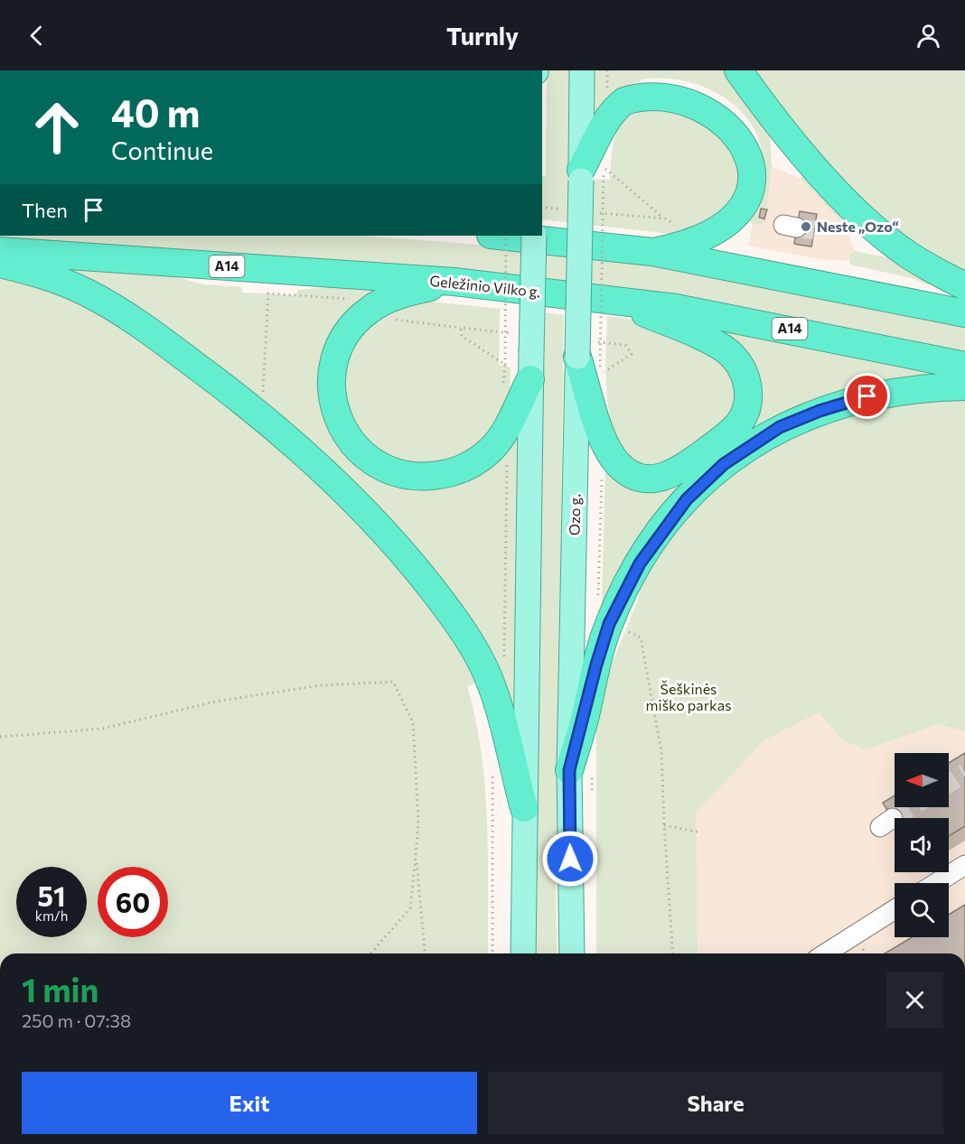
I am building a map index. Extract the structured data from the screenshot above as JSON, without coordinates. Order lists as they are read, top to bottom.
{
  "streets": {
    "highway": ["A14", "Geležinio Vilko g."],
    "main road": ["Ozo g."]
  },
  "parks": ["Šeškinės miško parkas"],
  "places": ["Neste „Ozo“"],
  "north": "left",
  "page": {
    "header": "Turnly",
    "turn": ["40 m", "Continue"],
    "then": "Then",
    "speed": "51 km/h",
    "limit": "60",
    "heading": ["1 min", "250 m · 07:38"],
    "buttons": ["Exit", "Share"]
  }
}
